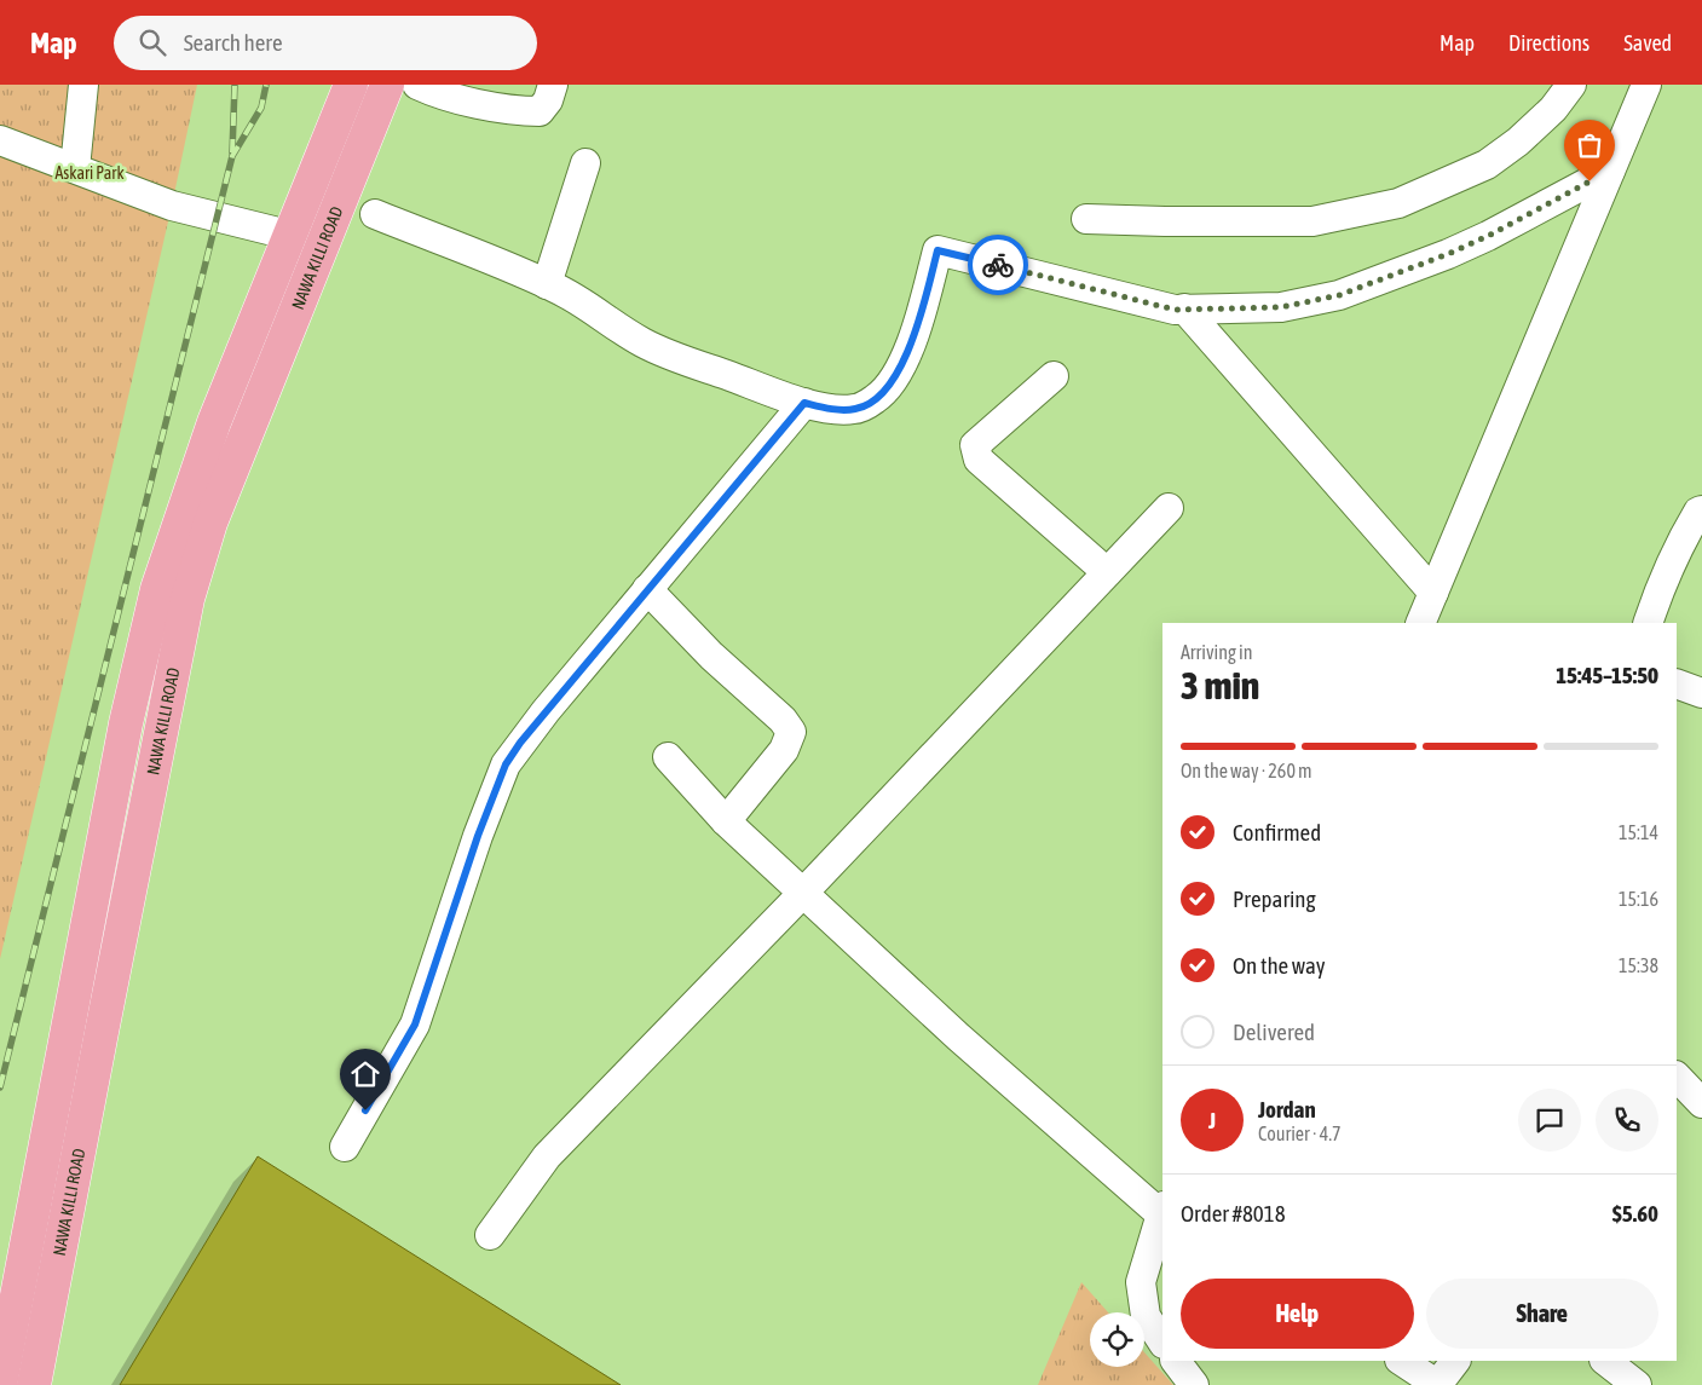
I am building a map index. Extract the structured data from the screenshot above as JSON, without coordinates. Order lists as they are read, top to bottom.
{
  "streets": {
    "main road": ["NAWA KILLI ROAD"]
  },
  "parks": ["Askari Park"],
  "page": {
    "header": "Map",
    "search": "Search here",
    "nav": ["Map", "Directions", "Saved"],
    "heading": ["3 min", "Arriving in", "15:45–15:50"],
    "panel": [
      "Jordan",
      "Courier · 4.7",
      "Order #8018",
      "$5.60"
    ],
    "bar": "On the way · 260 m",
    "list": [
      ["Confirmed", "15:14"],
      ["Preparing", "15:16"],
      ["On the way", "15:38"],
      "Delivered"
    ],
    "round": "J",
    "buttons": ["Help", "Share"]
  }
}
